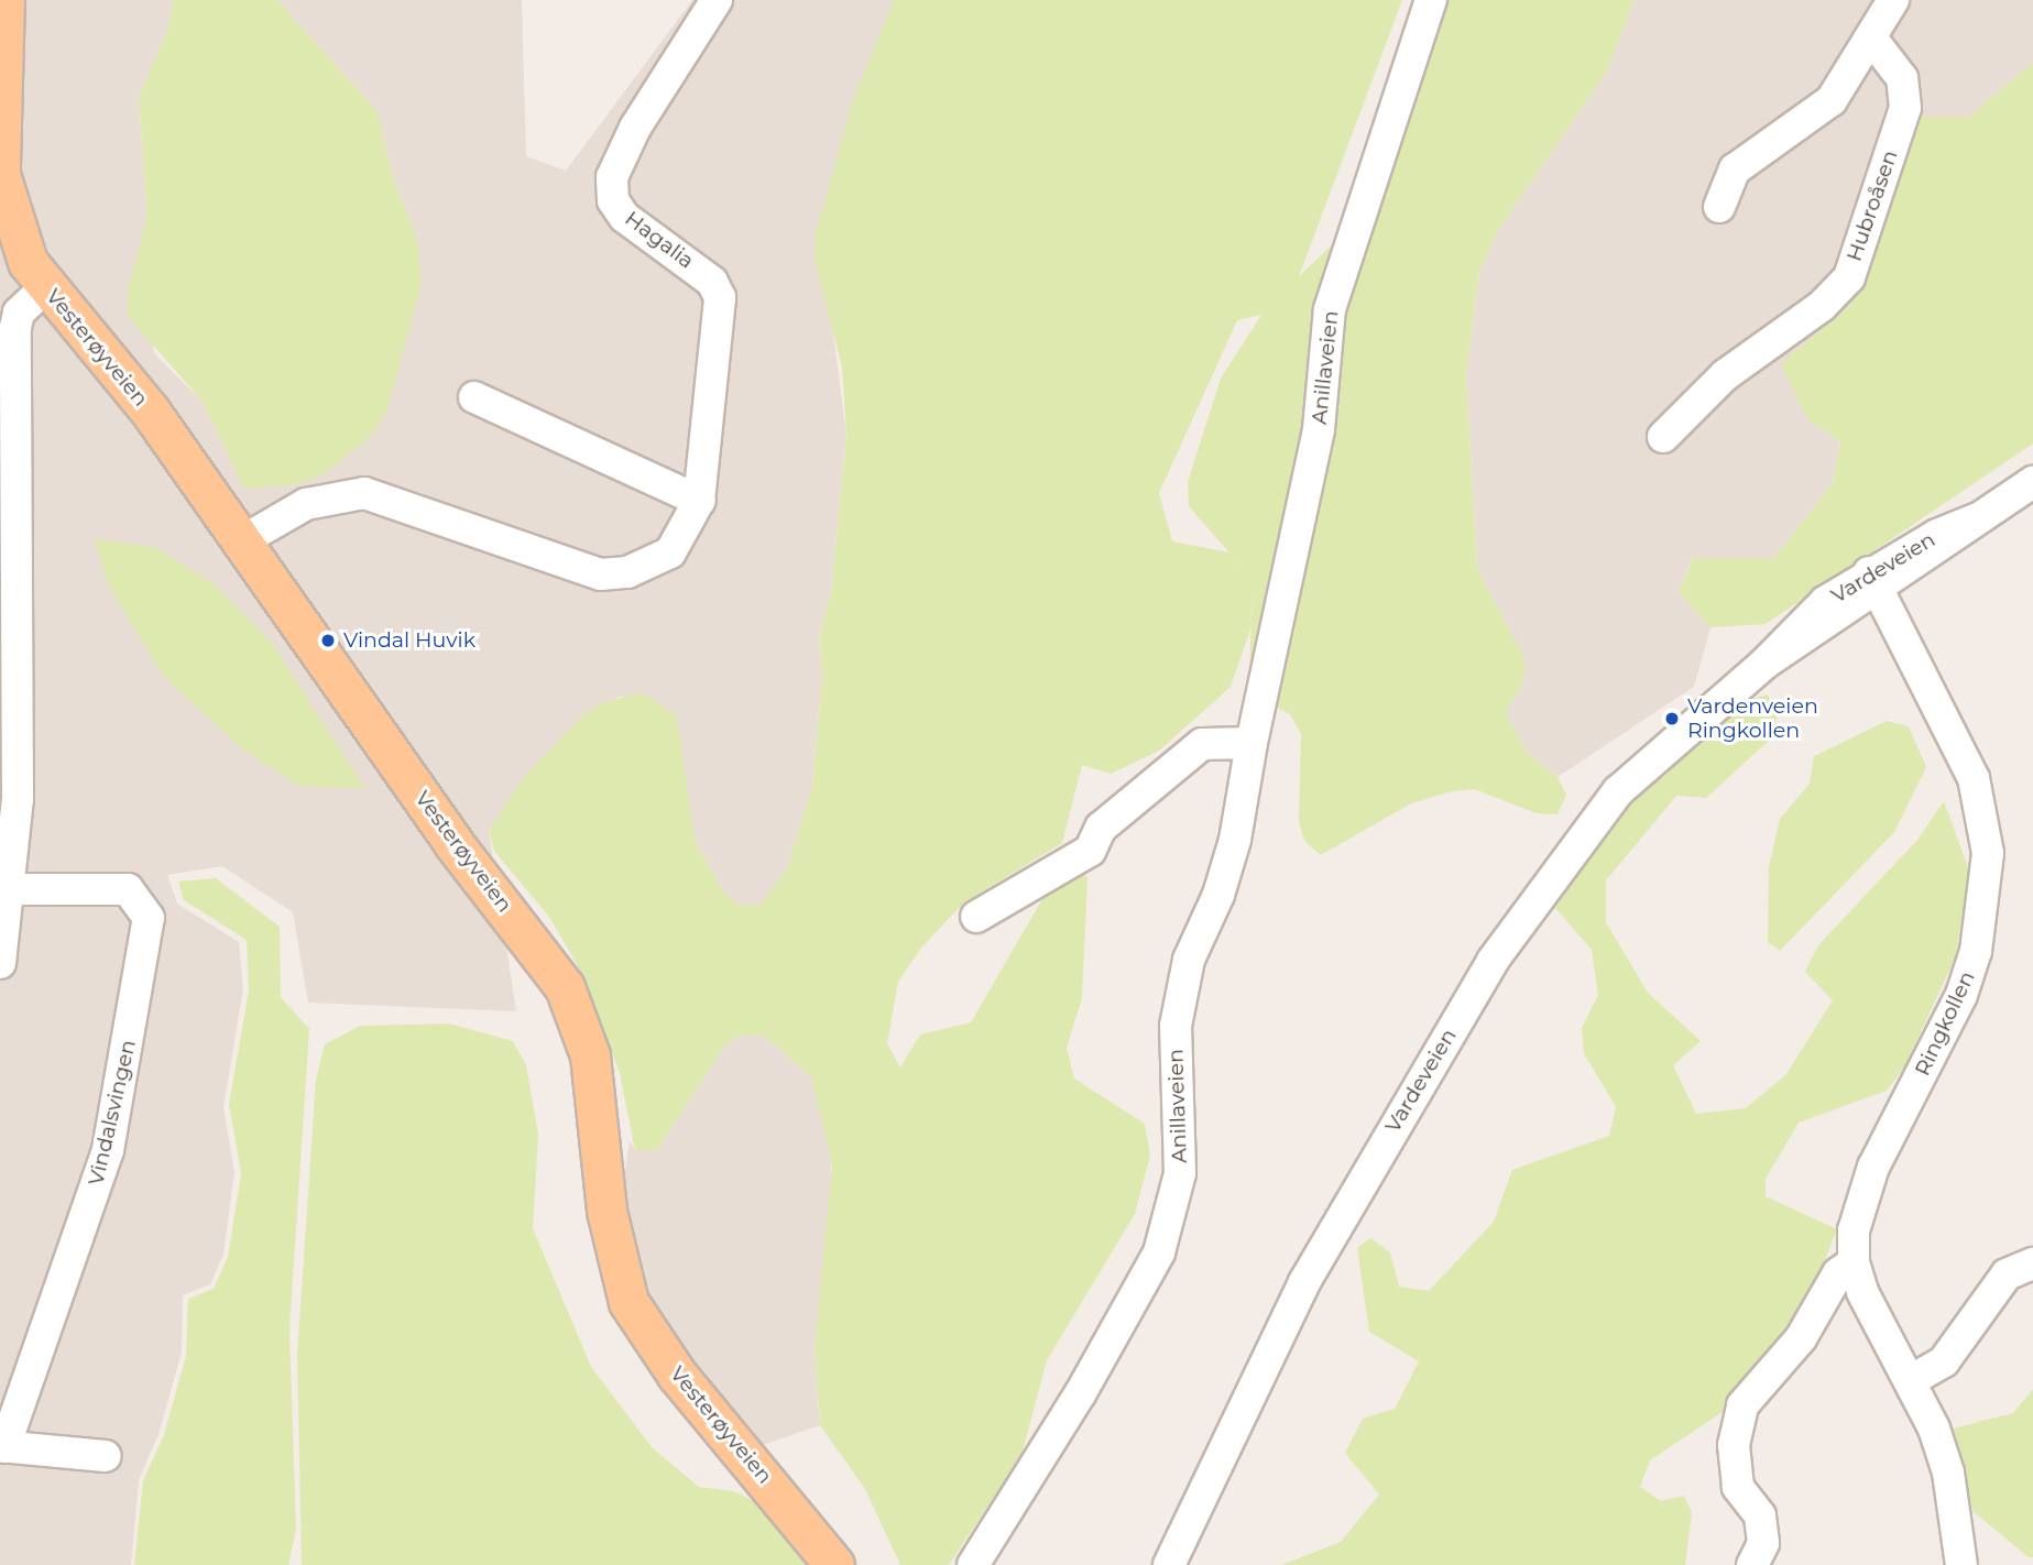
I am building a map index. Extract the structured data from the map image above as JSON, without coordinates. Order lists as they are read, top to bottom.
{
  "streets": {
    "main road": ["Vesterøyveien"],
    "street": [
      "Hubroåsen",
      "Hagalia",
      "Anillaveien",
      "Vardeveien",
      "Ringkollen",
      "Vindalsvingen"
    ]
  },
  "crossings": [
    ["Hagalia", "Vesterøyveien"],
    ["Vardeveien", "Ringkollen"]
  ],
  "places": ["Vindal Huvik", "Vardenveien Ringkollen"]
}
